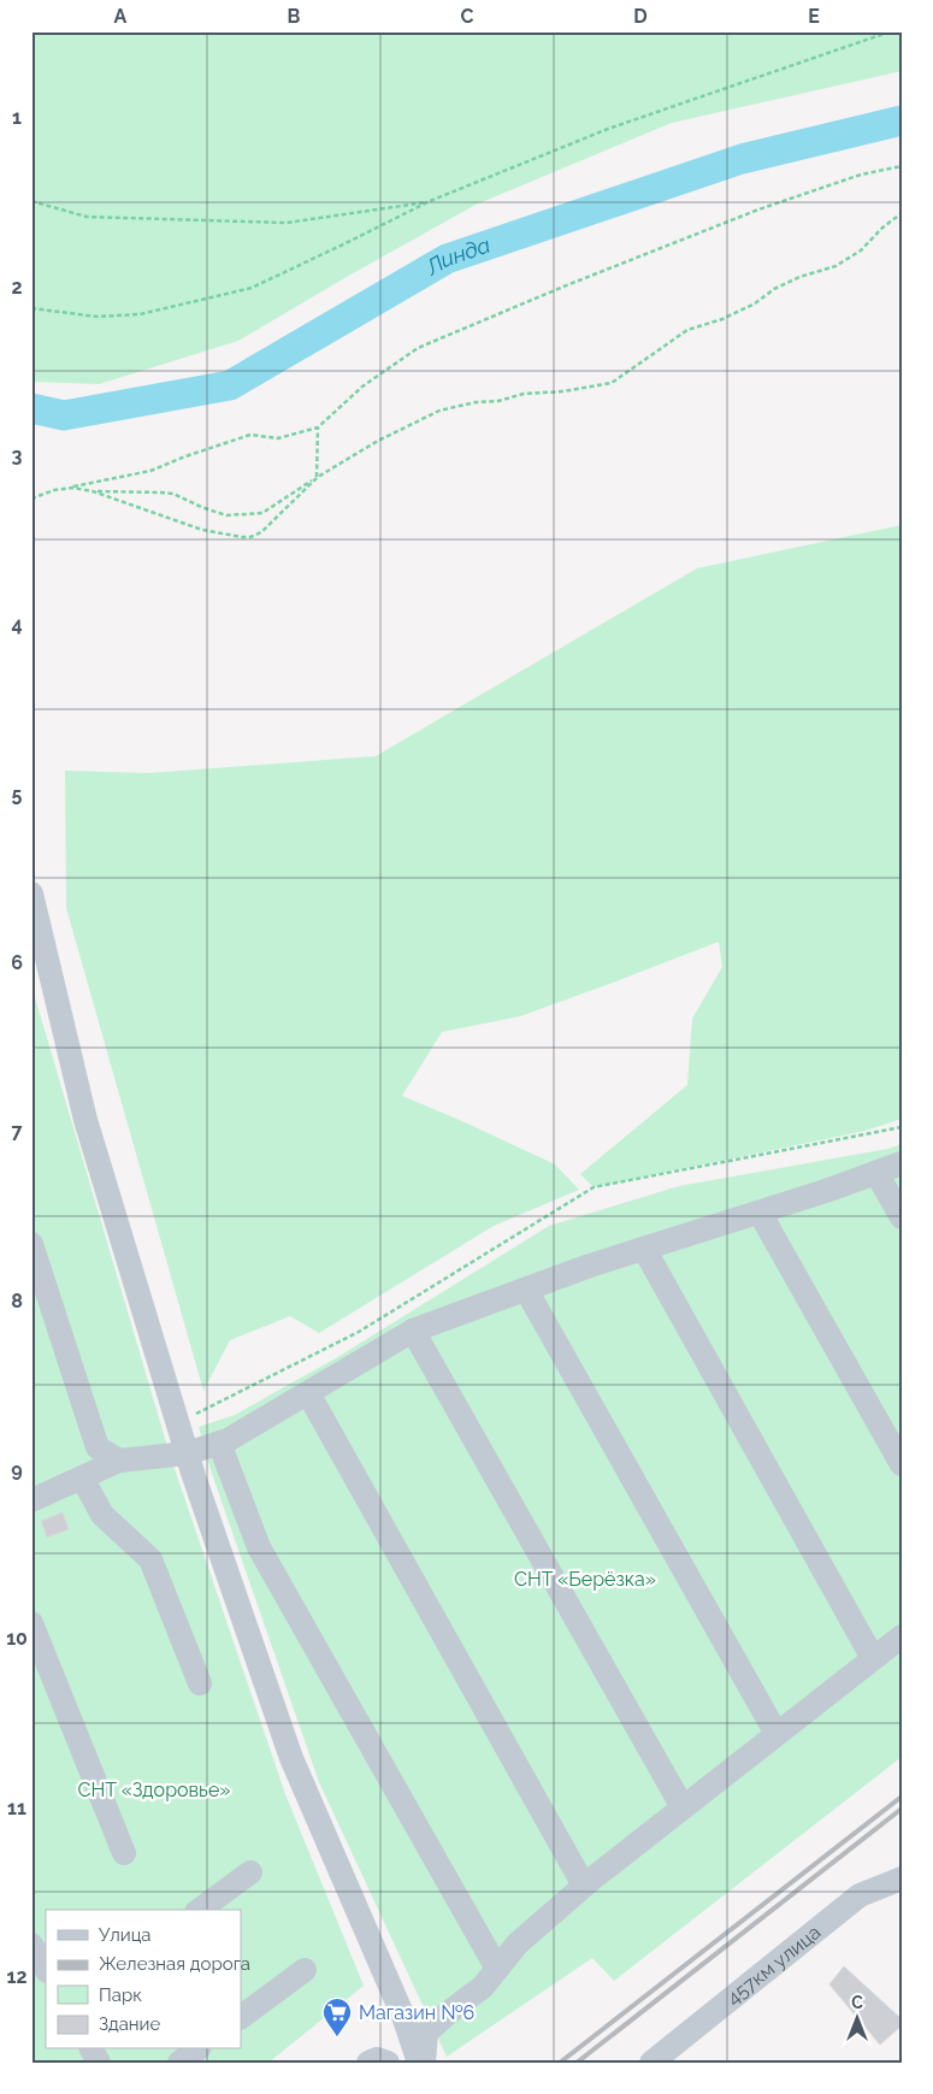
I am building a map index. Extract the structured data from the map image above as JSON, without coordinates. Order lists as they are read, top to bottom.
{
  "streets": {
    "street": ["457км улица"]
  },
  "water": ["Линда"],
  "parks": ["СНТ «Берёзка»", "СНТ «Здоровье»"],
  "places": {
    "supermarket": ["Магазин №6"]
  },
  "legend": [
    "Улица",
    "Железная дорога",
    "Парк",
    "Здание"
  ],
  "north": "top",
  "grid": {
    "columns": [
      "A",
      "B",
      "C",
      "D",
      "E"
    ],
    "rows": [
      "1",
      "2",
      "3",
      "4",
      "5",
      "6",
      "7",
      "8",
      "9",
      "10",
      "11",
      "12"
    ]
  }
}
